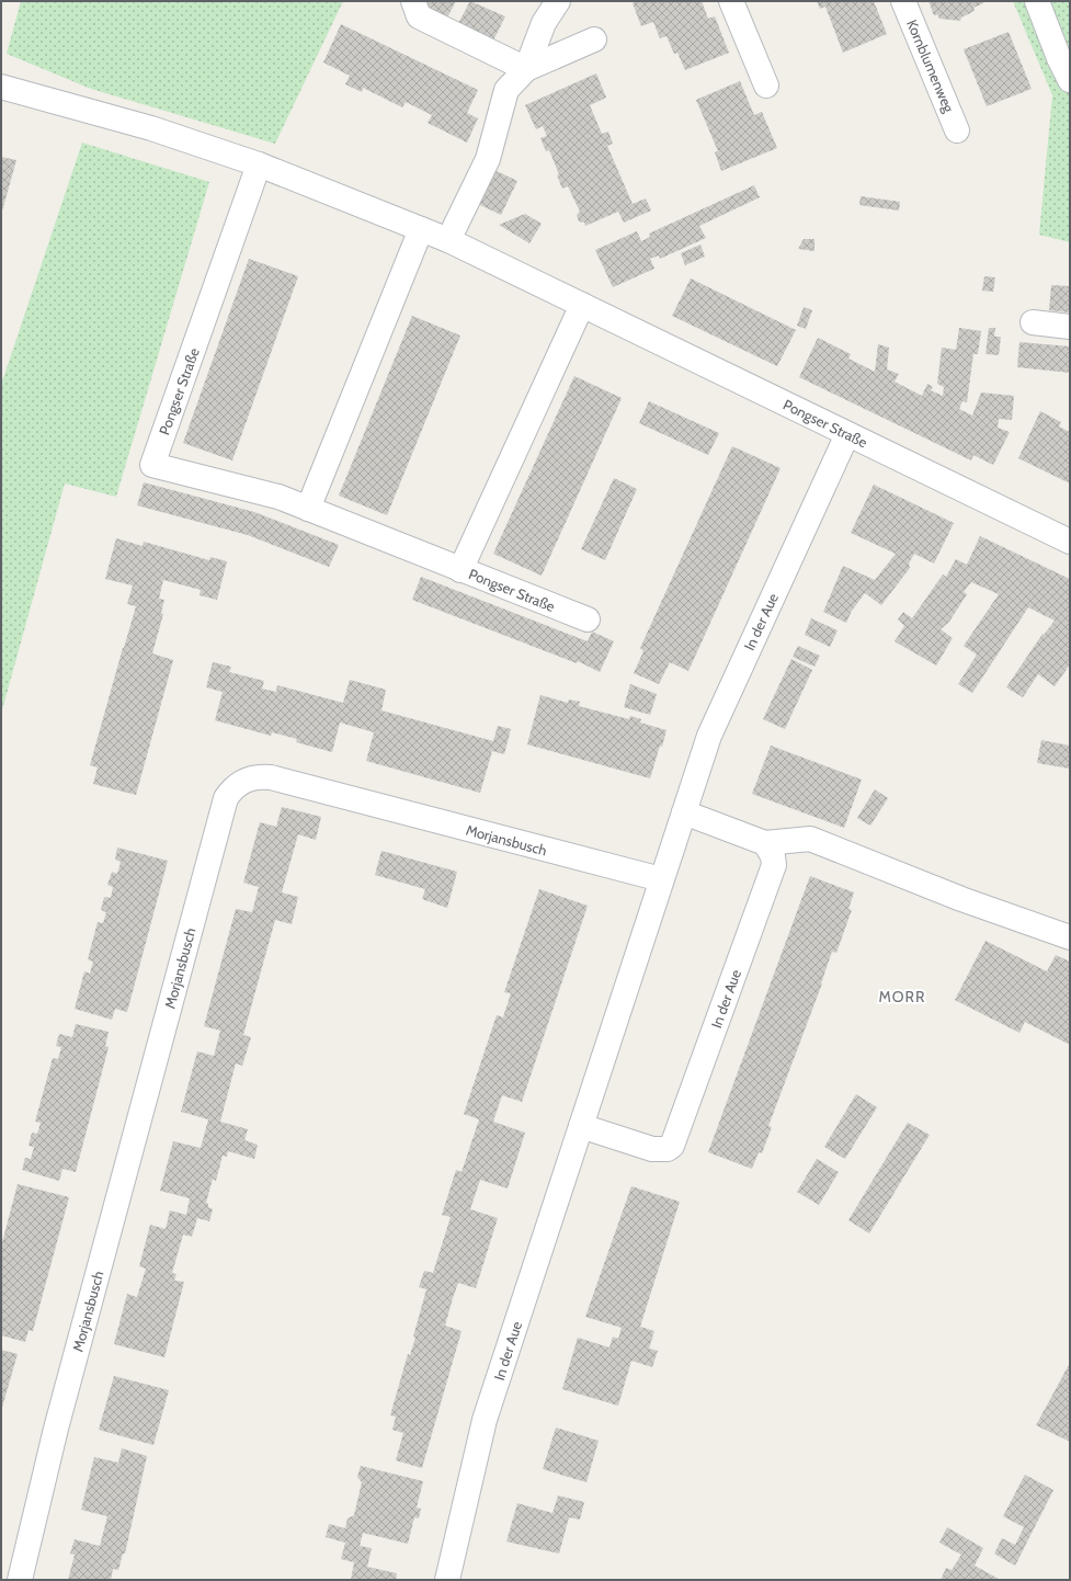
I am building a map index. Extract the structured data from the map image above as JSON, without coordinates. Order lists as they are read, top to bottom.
{
  "streets": {
    "street": [
      "Kornblumenweg",
      "Pongser Straße",
      "In der Aue",
      "Morjansbusch"
    ]
  },
  "crossings": [
    ["Pongser Straße", "In der Aue"],
    ["In der Aue", "Morjansbusch"]
  ],
  "districts": ["MORR"]
}
